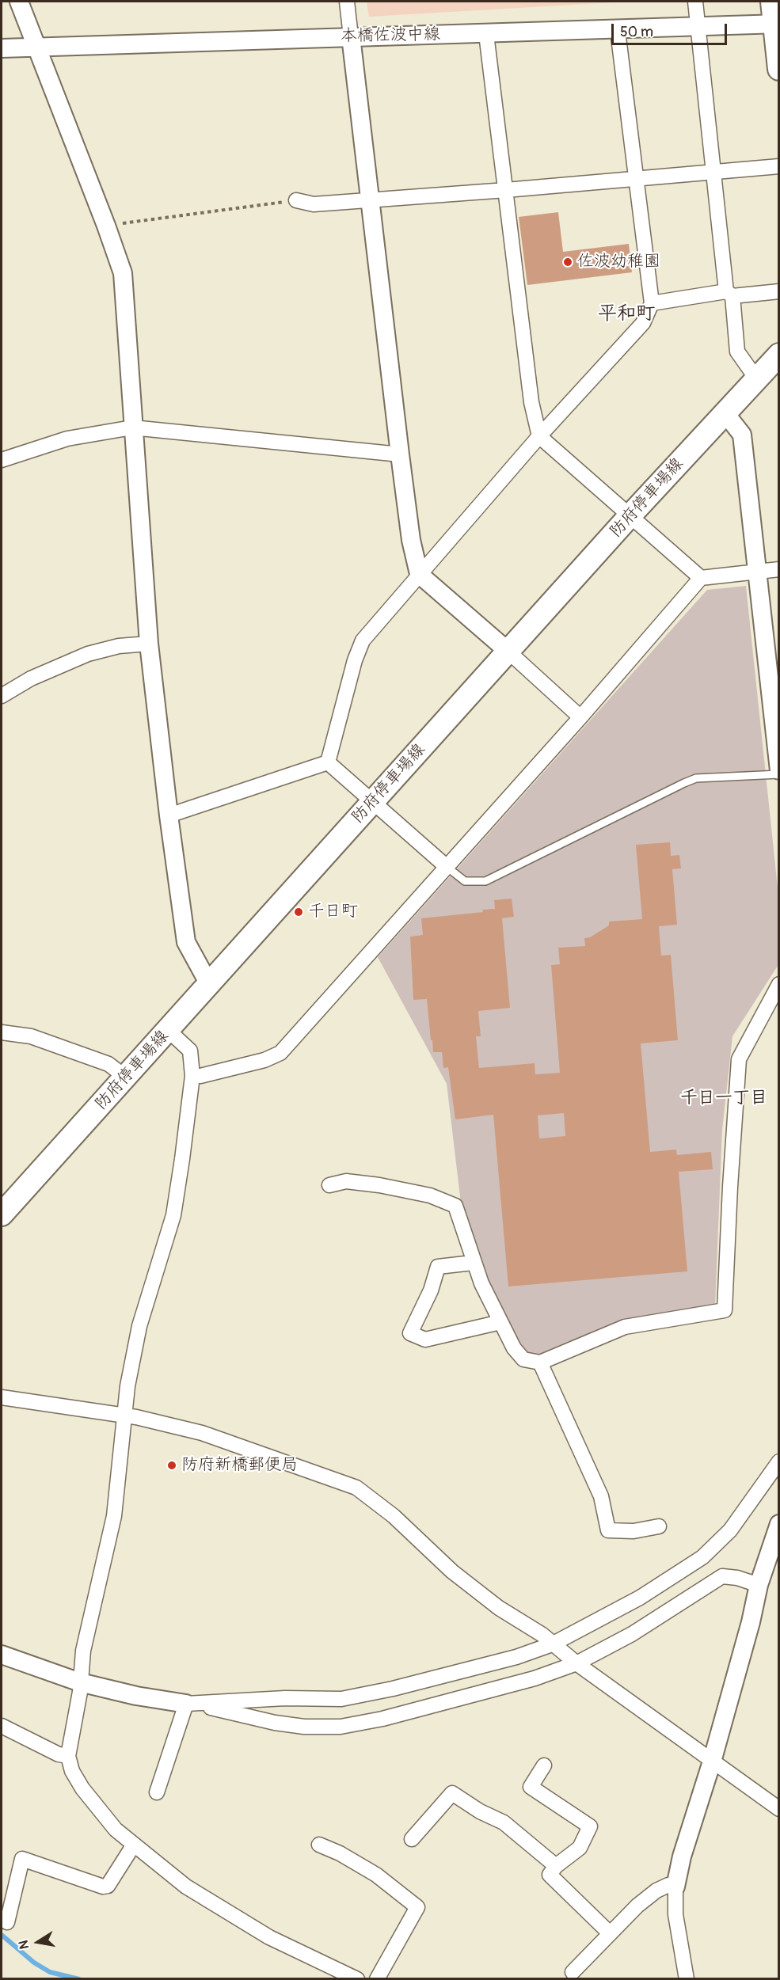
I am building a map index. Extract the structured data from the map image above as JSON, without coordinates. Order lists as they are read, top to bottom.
{
  "streets": {
    "main road": ["防府停車場線"],
    "street": ["本橋佐波中線"]
  },
  "districts": ["平和町", "千日一丁目"],
  "places": ["佐波幼稚園", "千日町", "防府新橋郵便局"],
  "scale_bar": "50 m",
  "north": "left"
}
